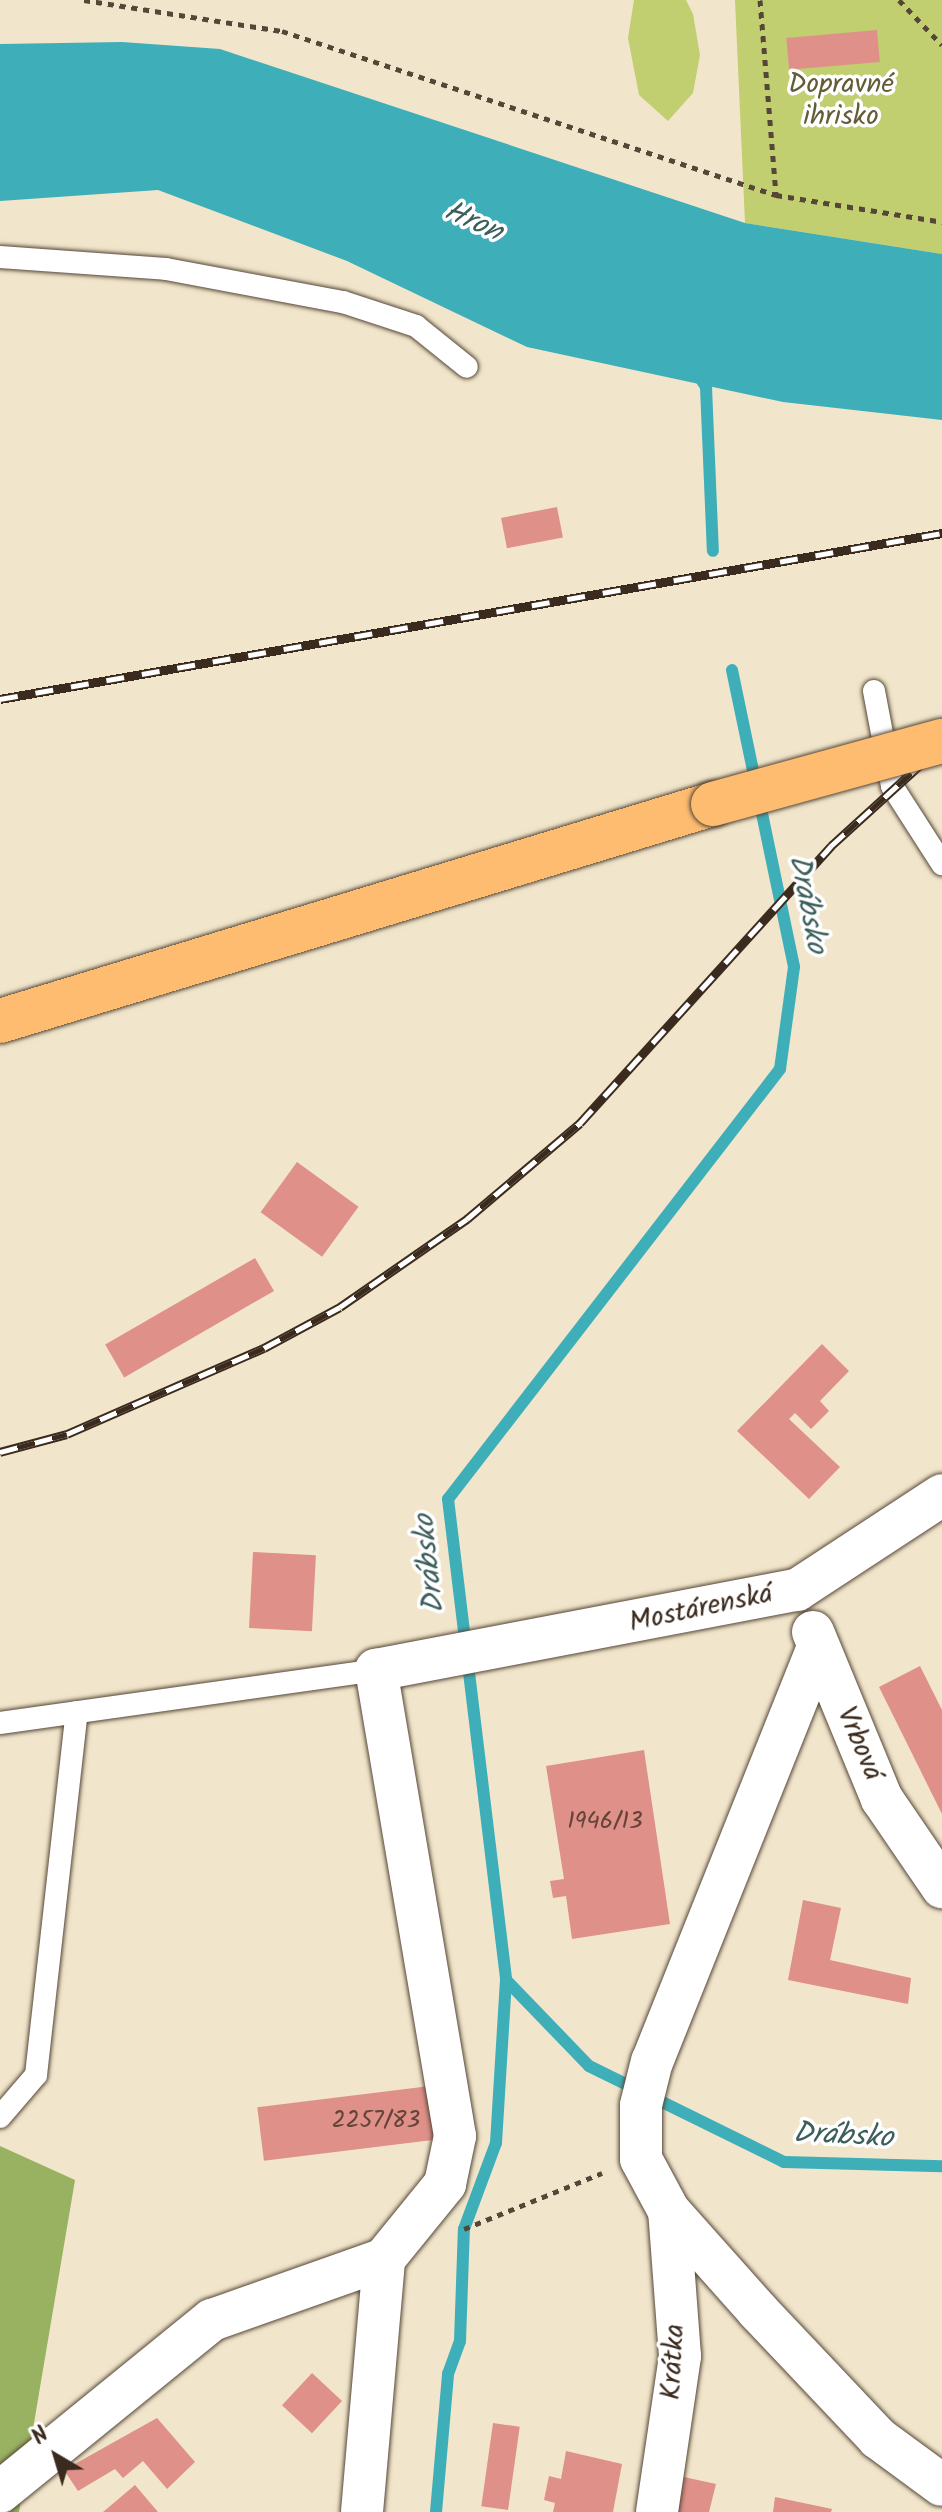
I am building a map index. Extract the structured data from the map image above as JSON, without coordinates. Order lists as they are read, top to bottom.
{
  "streets": {
    "street": ["Mostárenská", "Vrbová", "Krátka"]
  },
  "crossings": [
    ["Mostárenská", "Vrbová"]
  ],
  "water": ["Hron", "Drábsko"],
  "parks": ["Dopravné ihrisko"],
  "house_numbers": ["1946/13", "2257/83"],
  "north": "top left"
}
